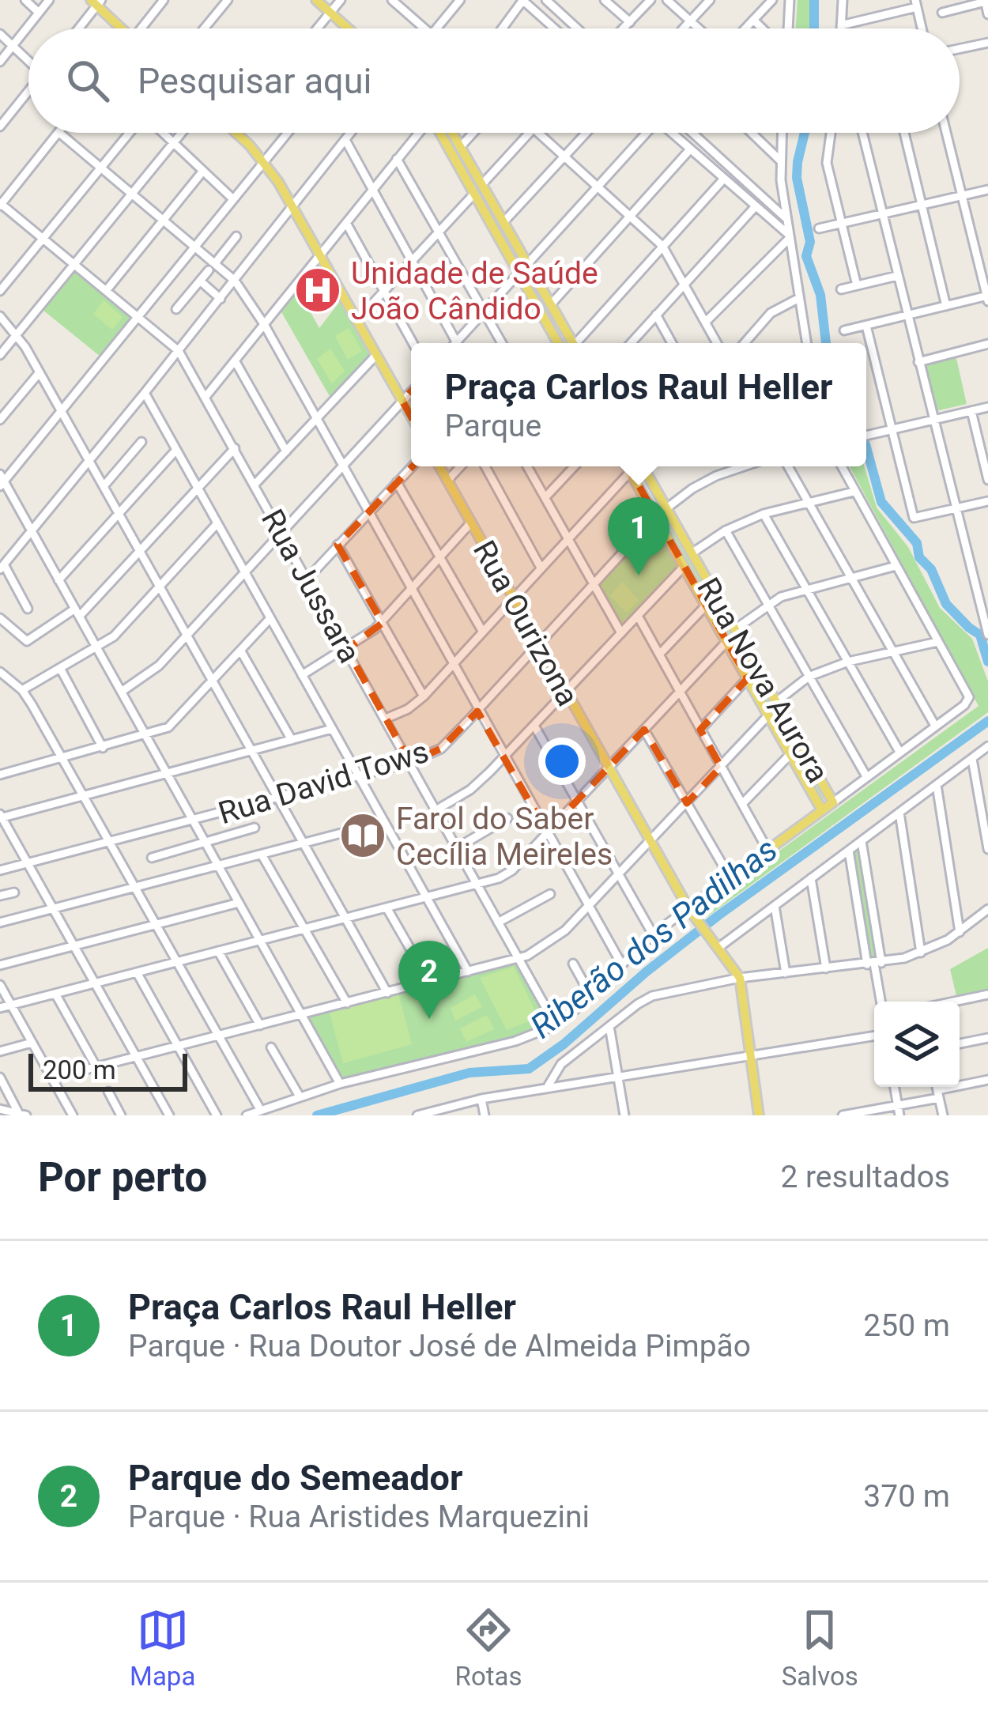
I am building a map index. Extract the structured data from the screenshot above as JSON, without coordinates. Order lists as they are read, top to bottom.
{
  "streets": {
    "main road": ["Rua Ourizona", "Rua Nova Aurora"],
    "street": ["Rua Jussara", "Rua David Tows"]
  },
  "crossings": [
    ["Rua Jussara", "Rua David Tows"],
    ["Rua Ourizona", "Rua David Tows"],
    ["Rua Nova Aurora", "Rua David Tows"]
  ],
  "water": ["Riberão dos Padilhas"],
  "places": {
    "hospital": ["Unidade de Saúde João Cândido"],
    "library": ["Farol do Saber Cecília Meireles"]
  },
  "scale_bar": "200 m",
  "page": {
    "search": "Pesquisar aqui",
    "popup": ["Praça Carlos Raul Heller", "Parque"],
    "pins": ["1", "2"],
    "scale": "200 m",
    "heading": ["Por perto", "2 resultados"],
    "list": [
      {
        "mark": "1",
        "name": "Praça Carlos Raul Heller",
        "note": "Parque · Rua Doutor José de Almeida Pimpão",
        "value": "250 m"
      },
      {
        "mark": "2",
        "name": "Parque do Semeador",
        "note": "Parque · Rua Aristides Marquezini",
        "value": "370 m"
      }
    ],
    "nav": ["Mapa", "Rotas", "Salvos"]
  }
}
